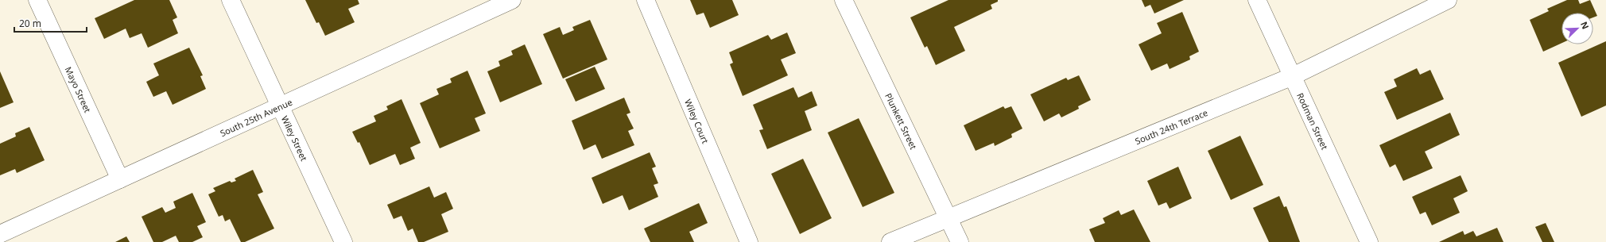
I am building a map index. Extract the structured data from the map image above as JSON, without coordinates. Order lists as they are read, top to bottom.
{
  "streets": {
    "street": [
      "Mayo Street",
      "South 25th Avenue",
      "Wiley Court",
      "Plunkett Street",
      "Rodman Street",
      "South 24th Terrace",
      "Wiley Street"
    ]
  },
  "crossings": [
    ["Mayo Street", "South 25th Avenue"],
    ["South 25th Avenue", "Wiley Street"],
    ["Plunkett Street", "South 24th Terrace"],
    ["Rodman Street", "South 24th Terrace"]
  ],
  "scale_bar": "20 m",
  "north": "top right"
}
